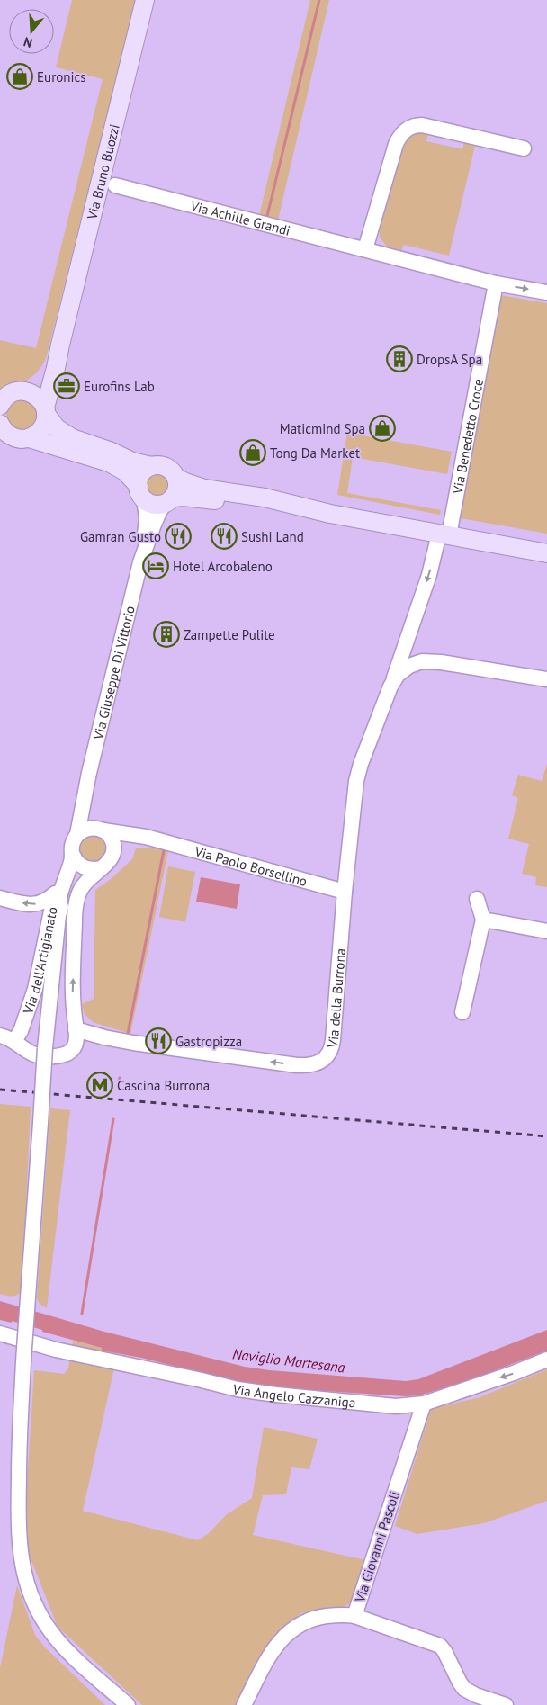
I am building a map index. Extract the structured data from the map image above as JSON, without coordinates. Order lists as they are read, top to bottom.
{
  "streets": {
    "main road": ["Via Bruno Buozzi"],
    "street": [
      "Via Achille Grandi",
      "Via Benedetto Croce",
      "Via Giuseppe Di Vittorio",
      "Via Paolo Borsellino",
      "Via dell'Artigianato",
      "Via della Burrona",
      "Via Angelo Cazzaniga",
      "Via Giovanni Pascoli"
    ]
  },
  "crossings": [
    ["Via Achille Grandi", "Via Benedetto Croce"],
    ["Via Benedetto Croce", "Via della Burrona"],
    ["Via Giuseppe Di Vittorio", "Via Paolo Borsellino"],
    ["Via Paolo Borsellino", "Via della Burrona"],
    ["Via Angelo Cazzaniga", "Via Giovanni Pascoli"]
  ],
  "water": ["Naviglio Martesana"],
  "places": {
    "shop": ["Euronics", "Maticmind Spa", "Tong Da Market"],
    "building": ["DropsA Spa", "Zampette Pulite"],
    "office": ["Eurofins Lab"],
    "restaurant": ["Gamran Gusto", "Sushi Land", "Gastropizza"],
    "hotel": ["Hotel Arcobaleno"],
    "metro station": ["Cascina Burrona"]
  },
  "north": "bottom"
}
